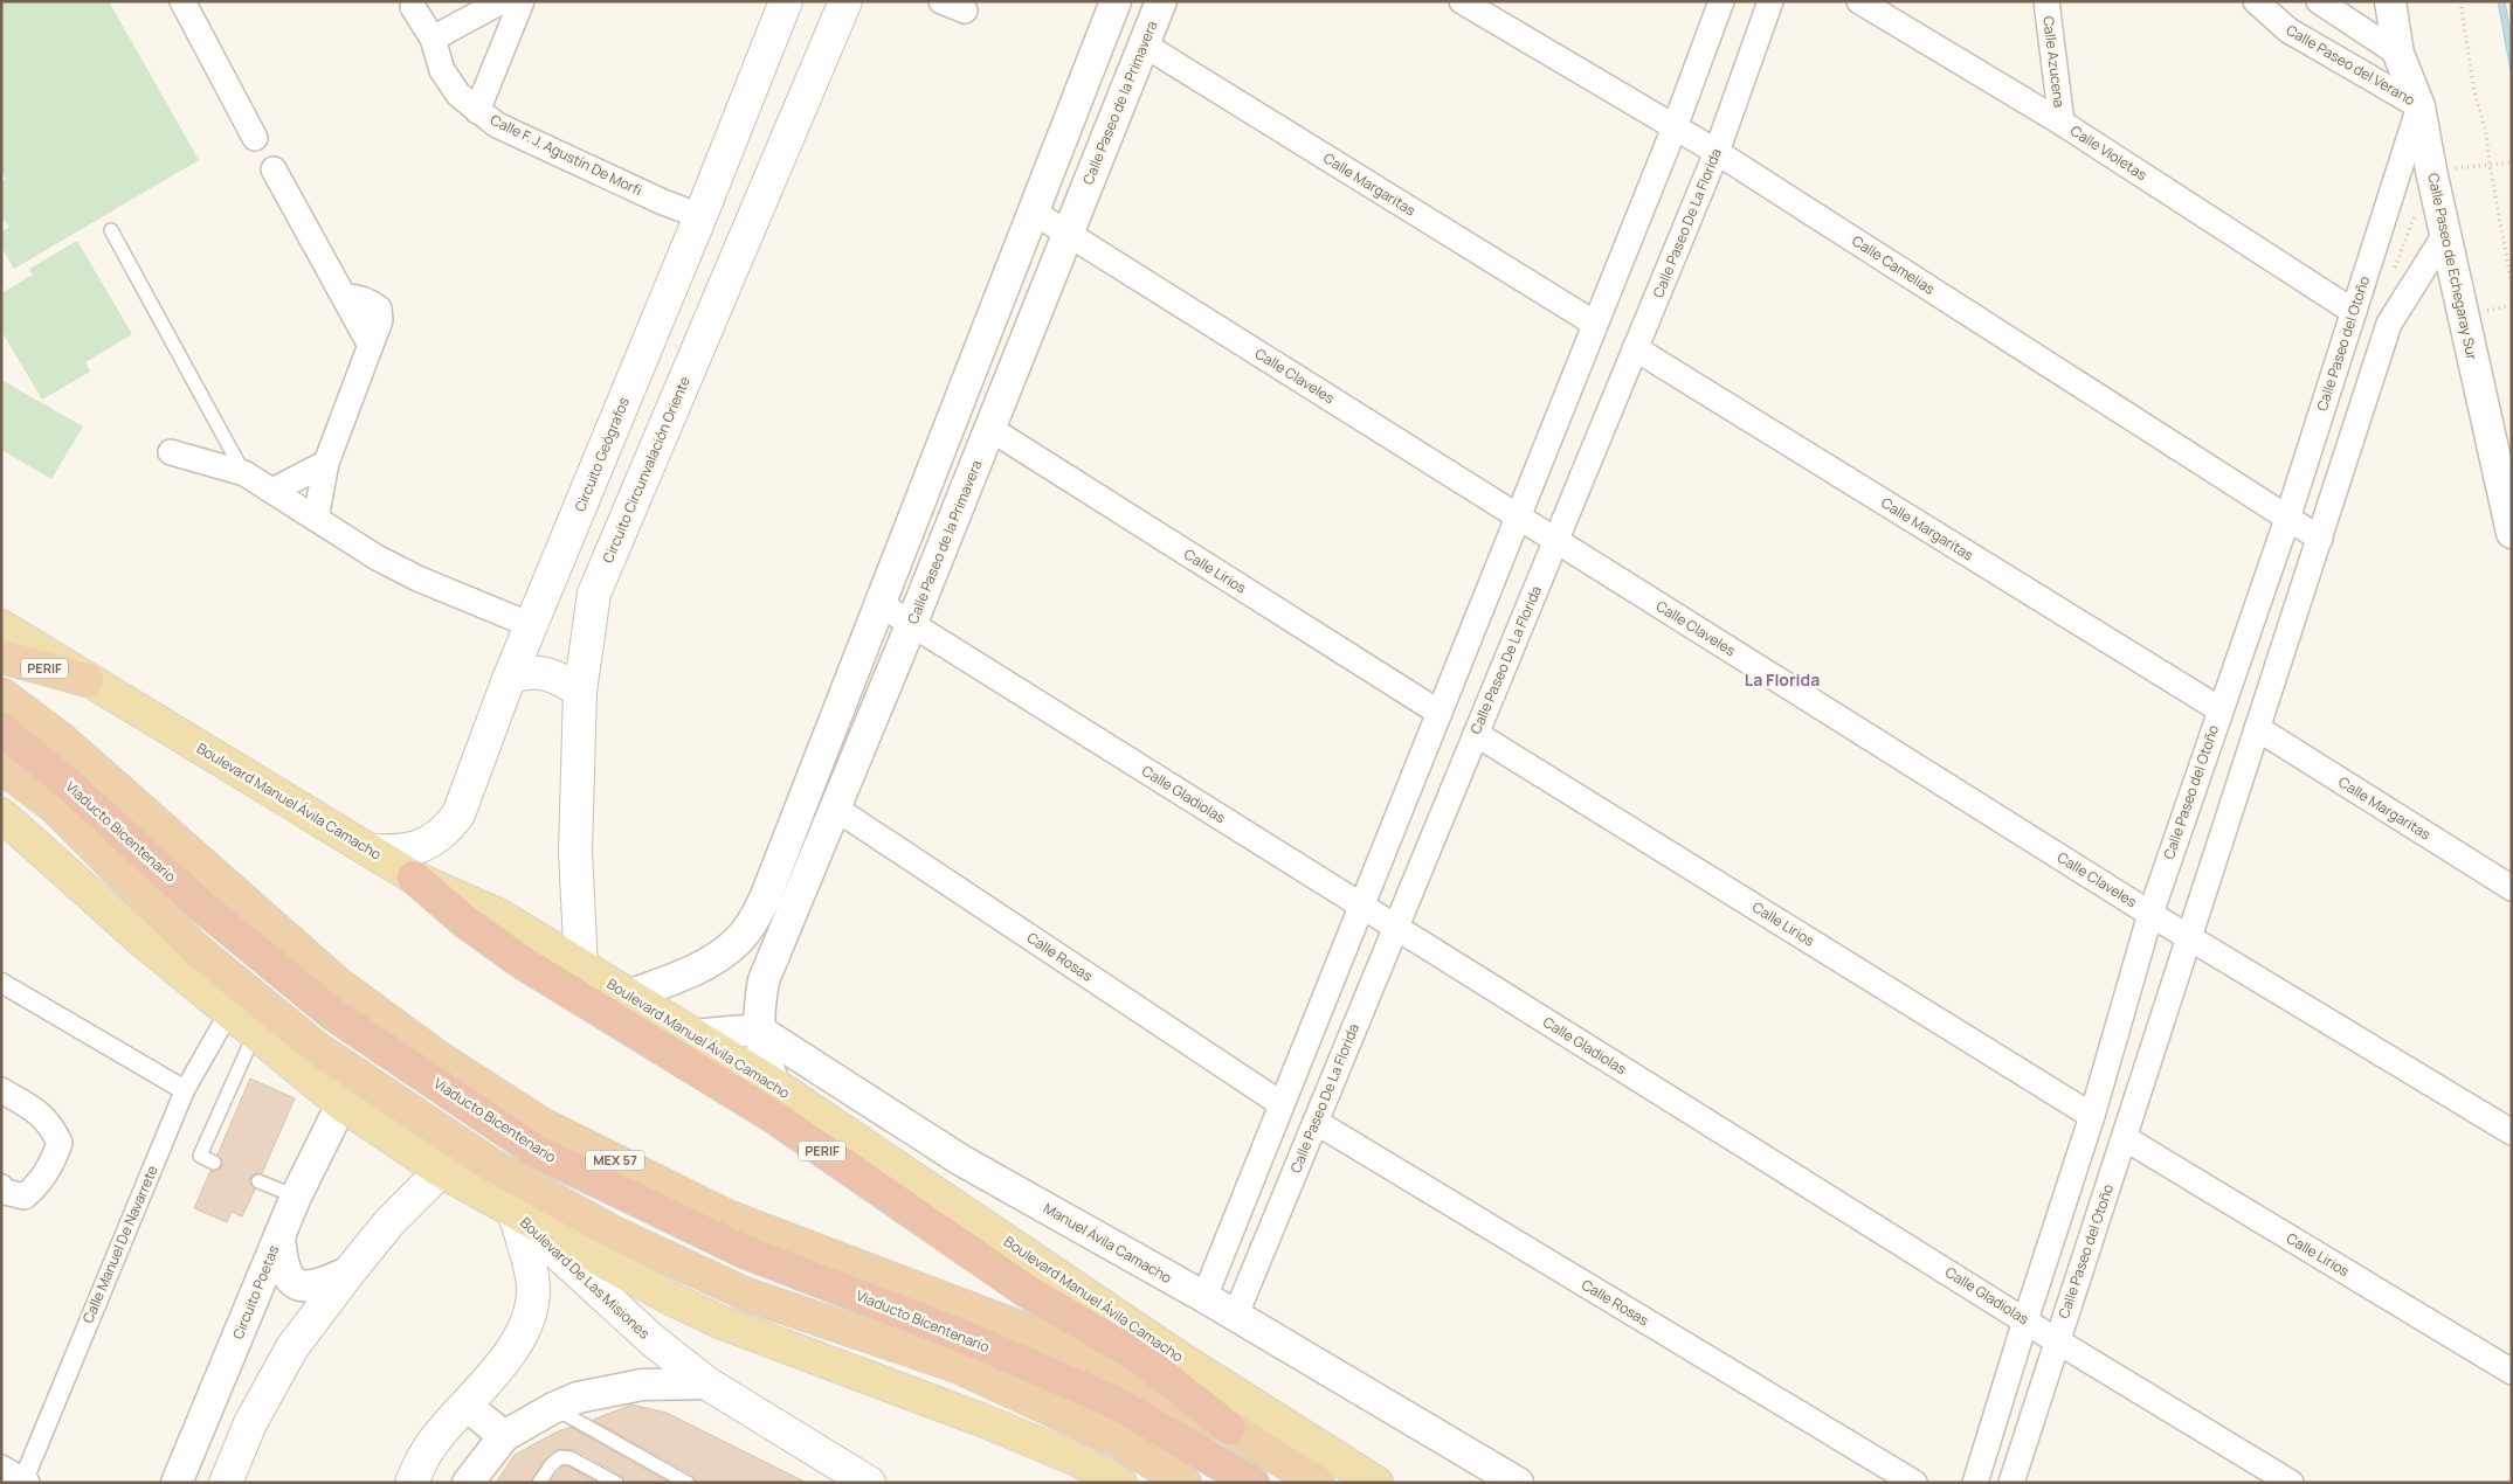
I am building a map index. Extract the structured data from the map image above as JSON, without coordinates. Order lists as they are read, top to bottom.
{
  "streets": {
    "highway": ["PERIF", "Viaducto Bicentenario", "MEX 57"],
    "main road": [
      "Circuito Geógrafos",
      "Circuito Circunvalación Oriente",
      "Boulevard Manuel Ávila Camacho",
      "Boulevard De Las Misiones"
    ],
    "street": [
      "Calle Azucena",
      "Calle Paseo del Verano",
      "Calle Paseo de la Primavera",
      "Calle Violetas",
      "Calle F. J. Agustín De Morfi",
      "Calle Margaritas",
      "Calle Paseo De La Florida",
      "Calle Camelias",
      "Calle Paseo de Echegaray Sur",
      "Calle Paseo del Otoño",
      "Calle Claveles",
      "Calle Lirios",
      "Calle Gladiolas",
      "Calle Rosas",
      "Manuel Ávila Camacho",
      "Calle Manuel De Navarrete",
      "Circuito Poetas"
    ]
  },
  "crossings": [
    ["Calle Azucena", "Calle Violetas"],
    ["Calle Paseo del Verano", "Calle Paseo de Echegaray Sur"],
    ["Calle Paseo del Verano", "Calle Paseo del Otoño"],
    ["Calle Paseo de la Primavera", "Calle Margaritas"],
    ["Calle Paseo de la Primavera", "Calle Claveles"],
    ["Calle Paseo de la Primavera", "Calle Lirios"],
    ["Calle Paseo de la Primavera", "Calle Gladiolas"],
    ["Calle Paseo de la Primavera", "Boulevard Manuel Ávila Camacho"],
    ["Calle Paseo de la Primavera", "Calle Rosas"],
    ["Calle Paseo de la Primavera", "Manuel Ávila Camacho"],
    ["Calle Violetas", "Calle Paseo del Otoño"],
    ["Calle F. J. Agustín De Morfi", "Circuito Geógrafos"],
    ["Calle Margaritas", "Calle Paseo De La Florida"],
    ["Calle Margaritas", "Calle Paseo del Otoño"],
    ["Calle Paseo De La Florida", "Calle Camelias"],
    ["Calle Paseo De La Florida", "Calle Claveles"],
    ["Calle Paseo De La Florida", "Calle Lirios"],
    ["Calle Paseo De La Florida", "Calle Gladiolas"],
    ["Calle Paseo De La Florida", "Calle Rosas"],
    ["Calle Paseo De La Florida", "Manuel Ávila Camacho"],
    ["Calle Camelias", "Calle Paseo del Otoño"],
    ["Calle Paseo de Echegaray Sur", "Calle Paseo del Otoño"],
    ["Calle Paseo del Otoño", "Calle Claveles"],
    ["Calle Paseo del Otoño", "Calle Lirios"],
    ["Calle Paseo del Otoño", "Calle Gladiolas"],
    ["Circuito Geógrafos", "Boulevard Manuel Ávila Camacho"],
    ["Circuito Circunvalación Oriente", "Boulevard Manuel Ávila Camacho"],
    ["PERIF", "Boulevard Manuel Ávila Camacho"],
    ["PERIF", "MEX 57"]
  ],
  "districts": ["La Florida"]
}
